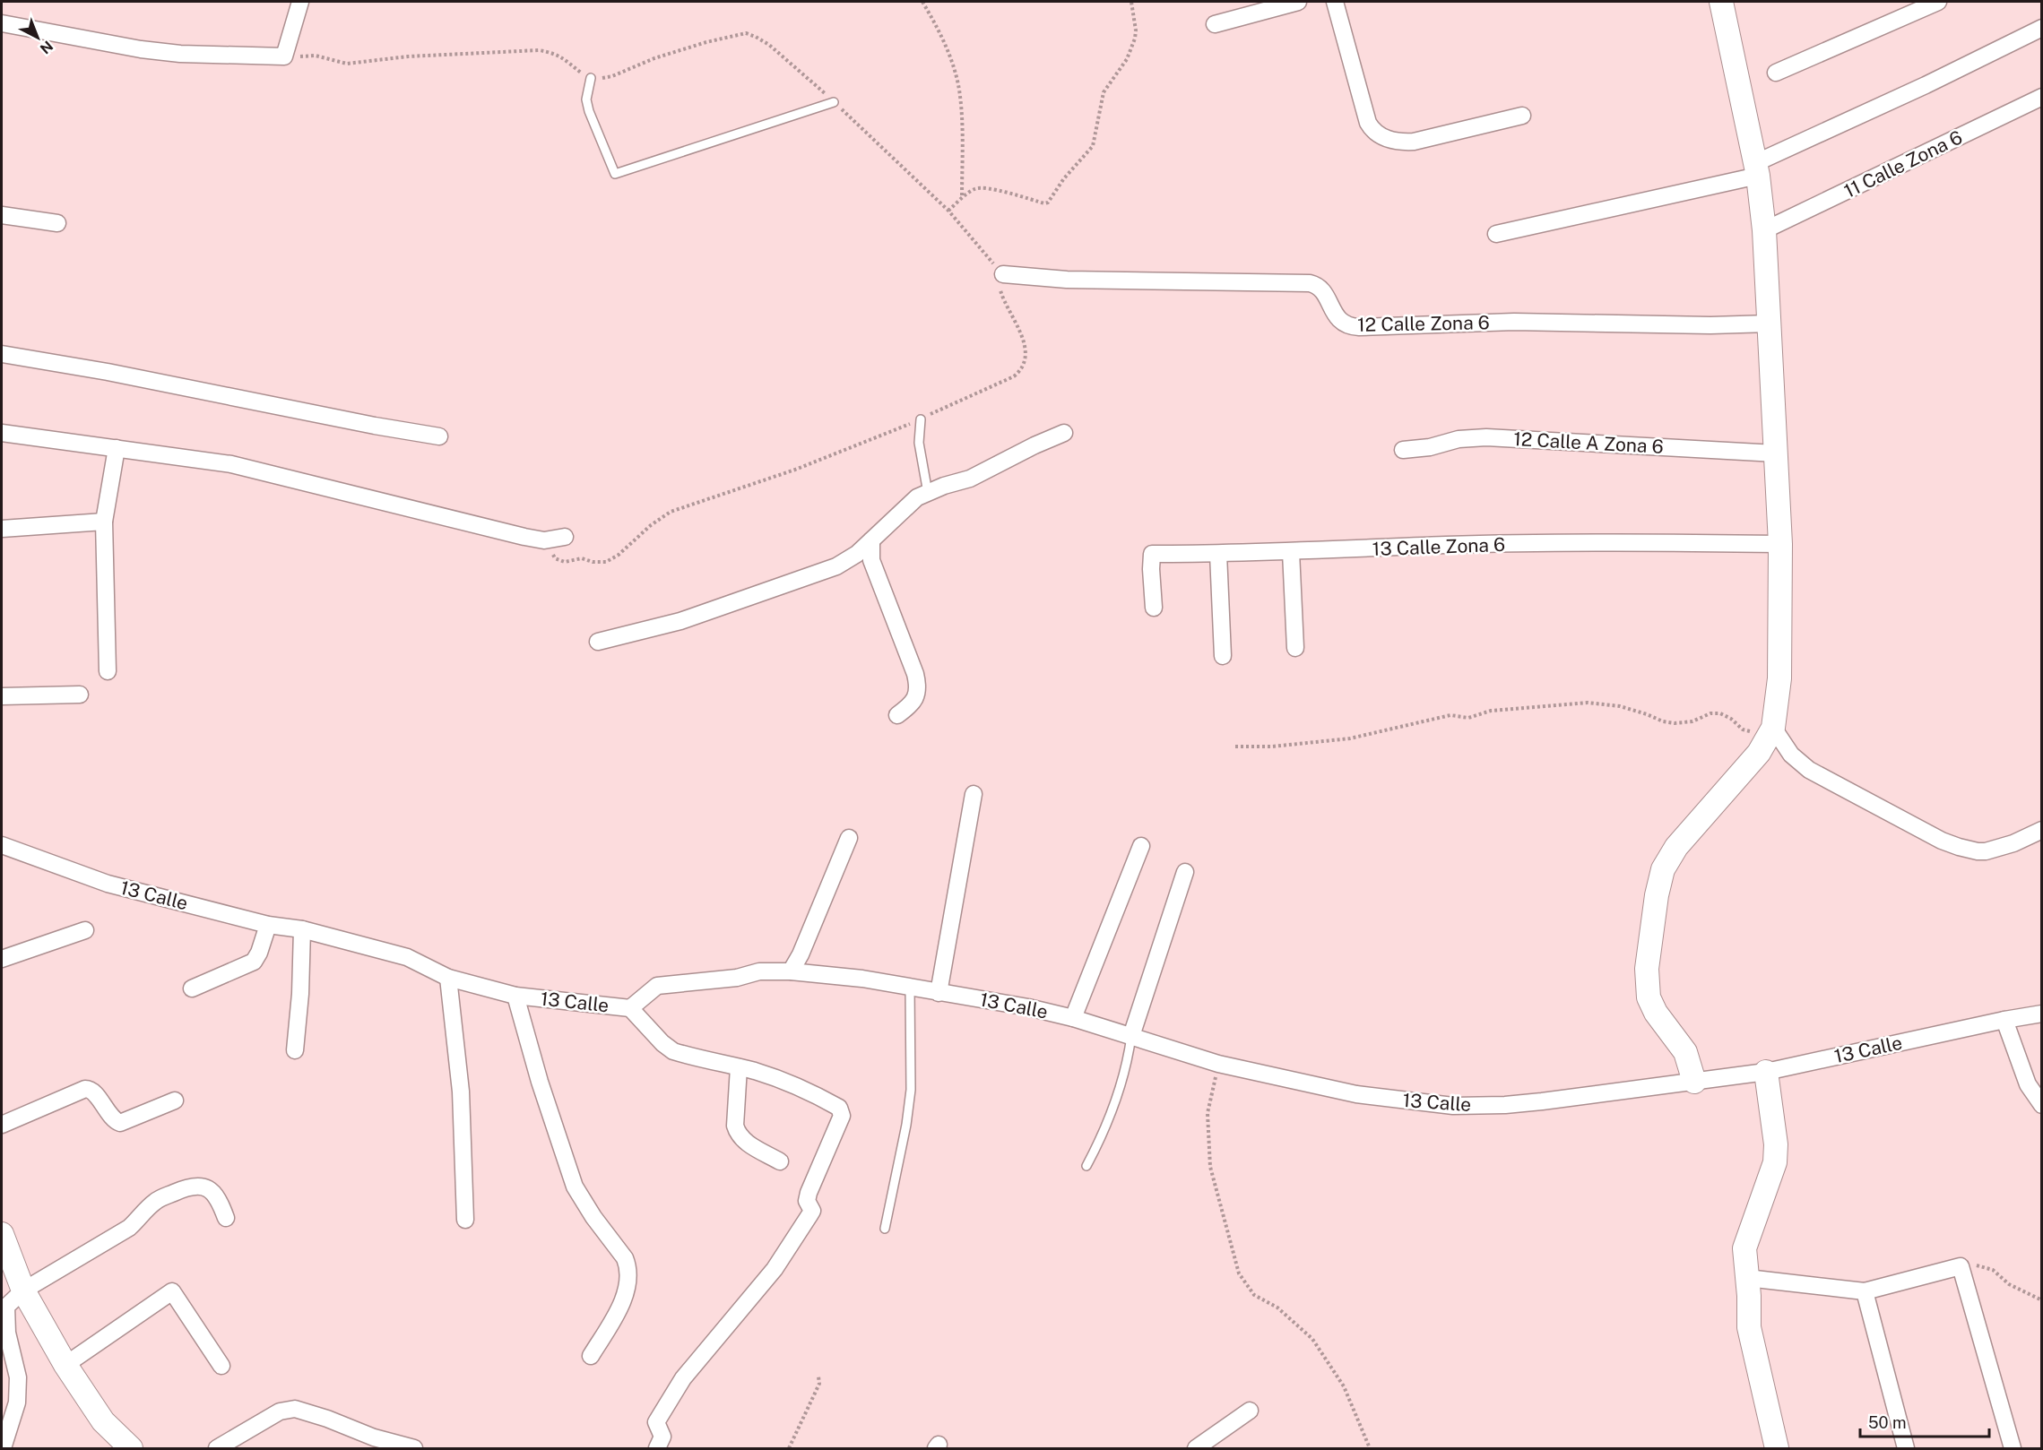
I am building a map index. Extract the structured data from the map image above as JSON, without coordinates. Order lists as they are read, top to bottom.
{
  "streets": {
    "street": [
      "11 Calle Zona 6",
      "12 Calle Zona 6",
      "12 Calle A Zona 6",
      "13 Calle Zona 6",
      "13 Calle"
    ]
  },
  "scale_bar": "50 m",
  "north": "bottom right"
}
